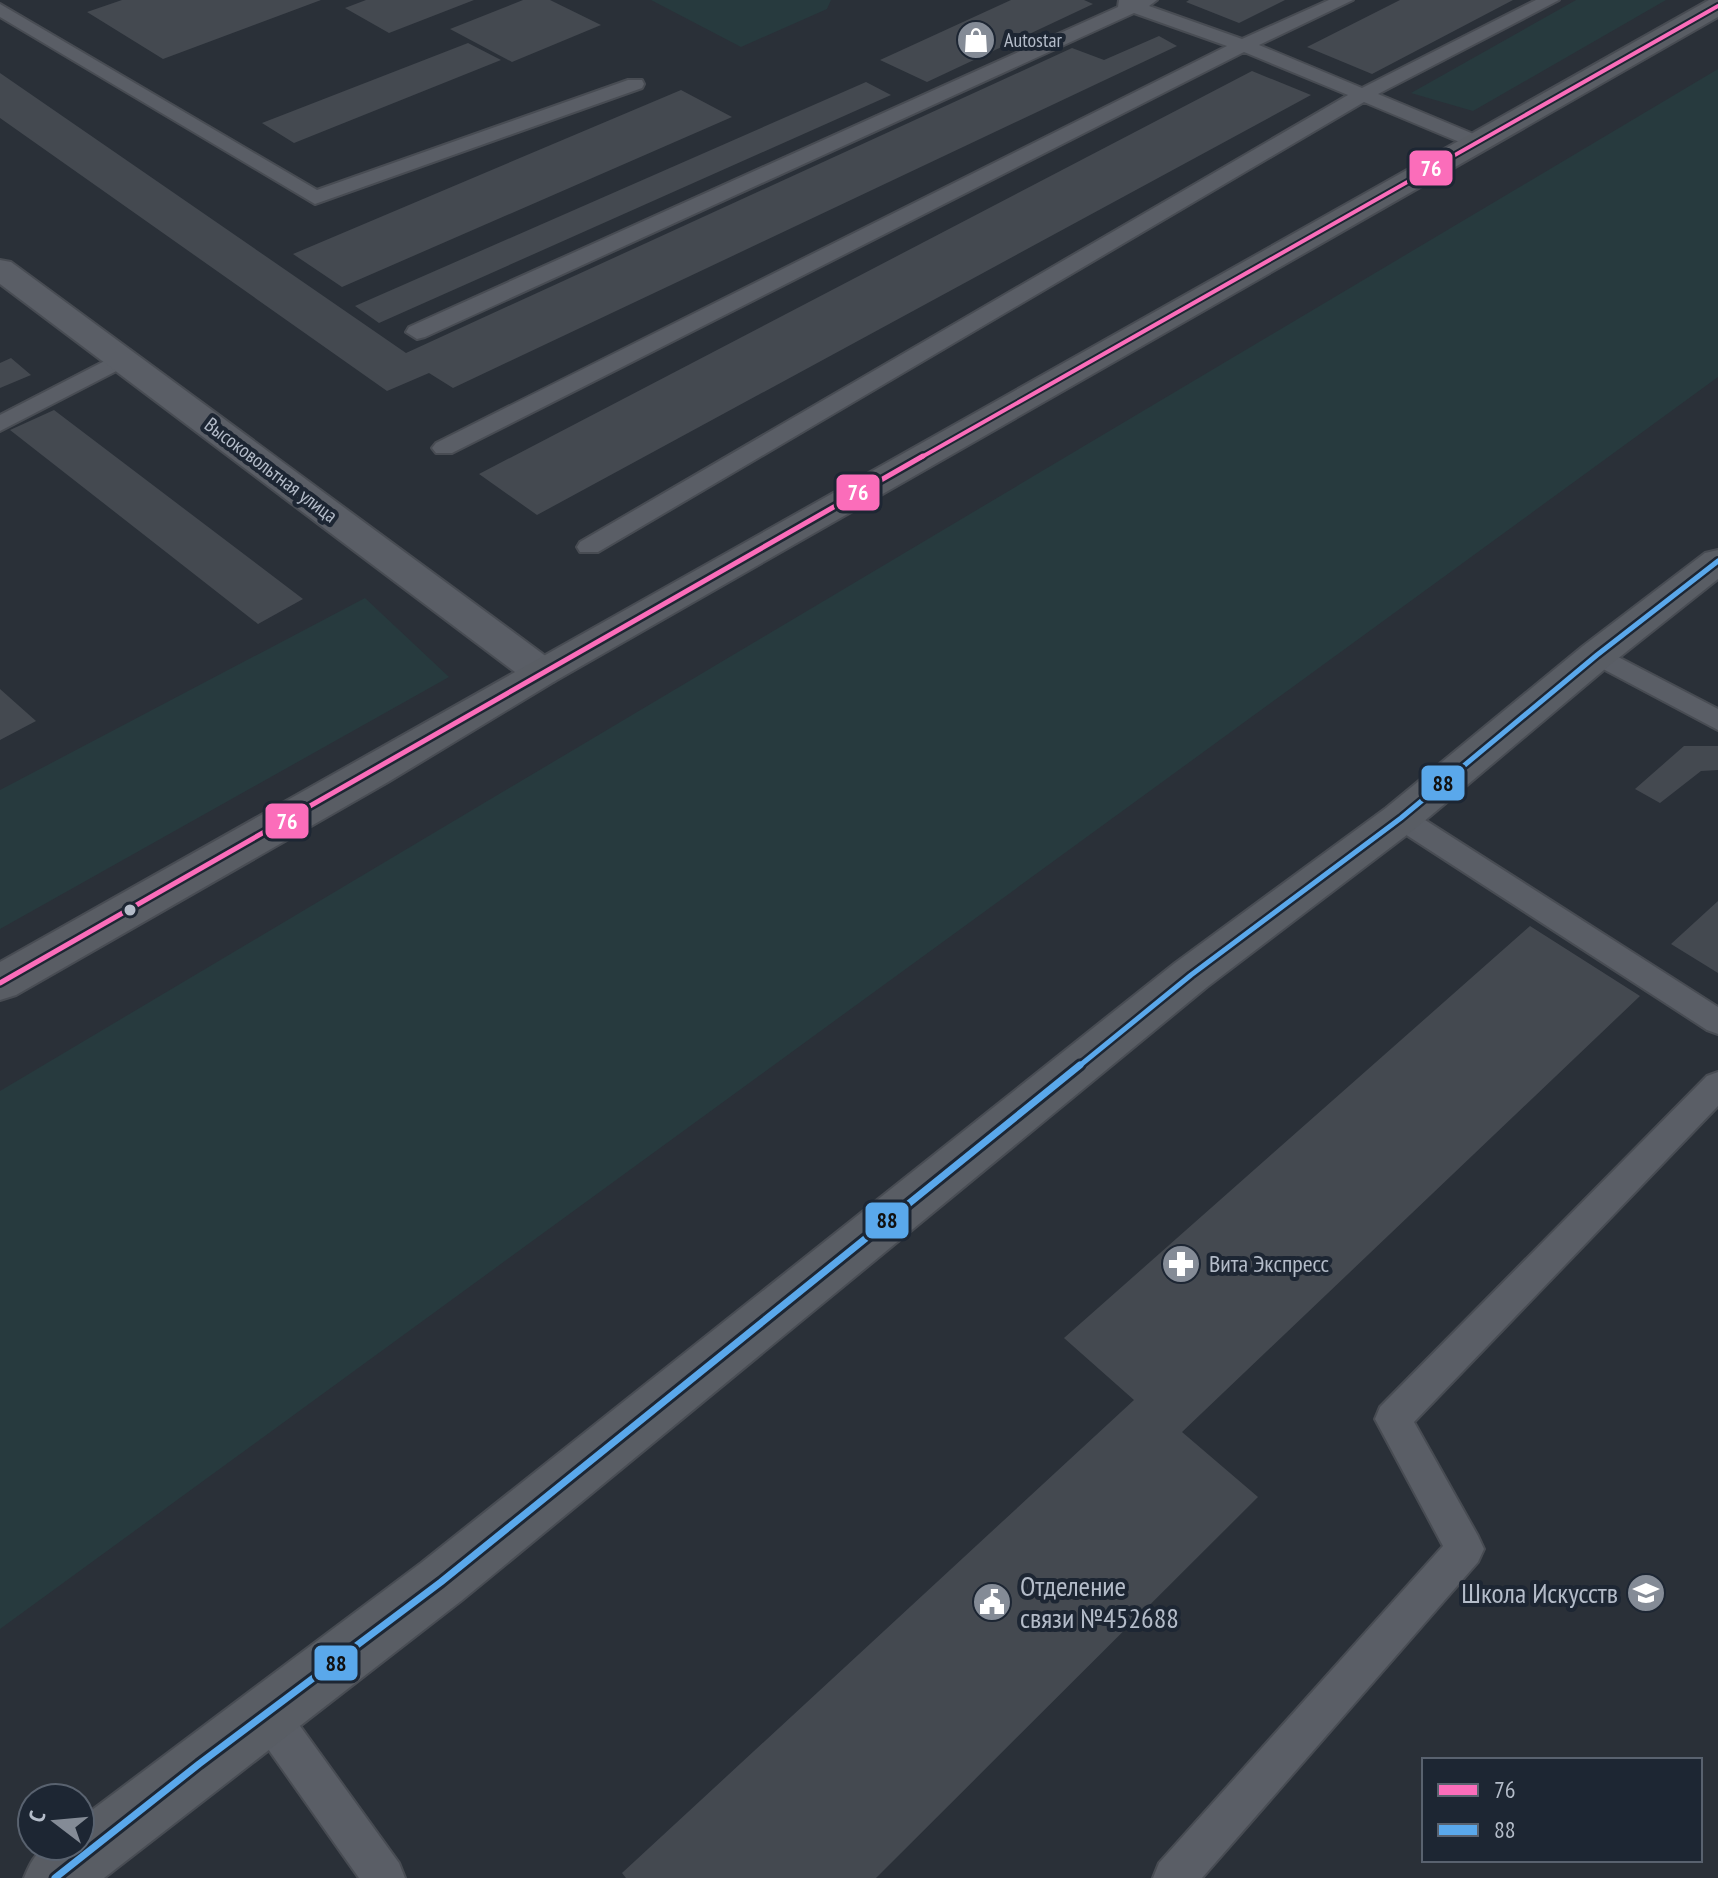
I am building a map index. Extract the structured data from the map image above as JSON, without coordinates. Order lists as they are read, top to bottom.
{
  "streets": {
    "street": ["Высоковольтная улица"]
  },
  "places": {
    "shop": ["Autostar"],
    "pharmacy": ["Вита Экспресс"],
    "school or university": ["Школа Искусств"],
    "public building": ["Отделение связи №452688"]
  },
  "lines": ["transit line 76", "transit line 88"],
  "legend": ["76", "88"],
  "north": "left"
}
